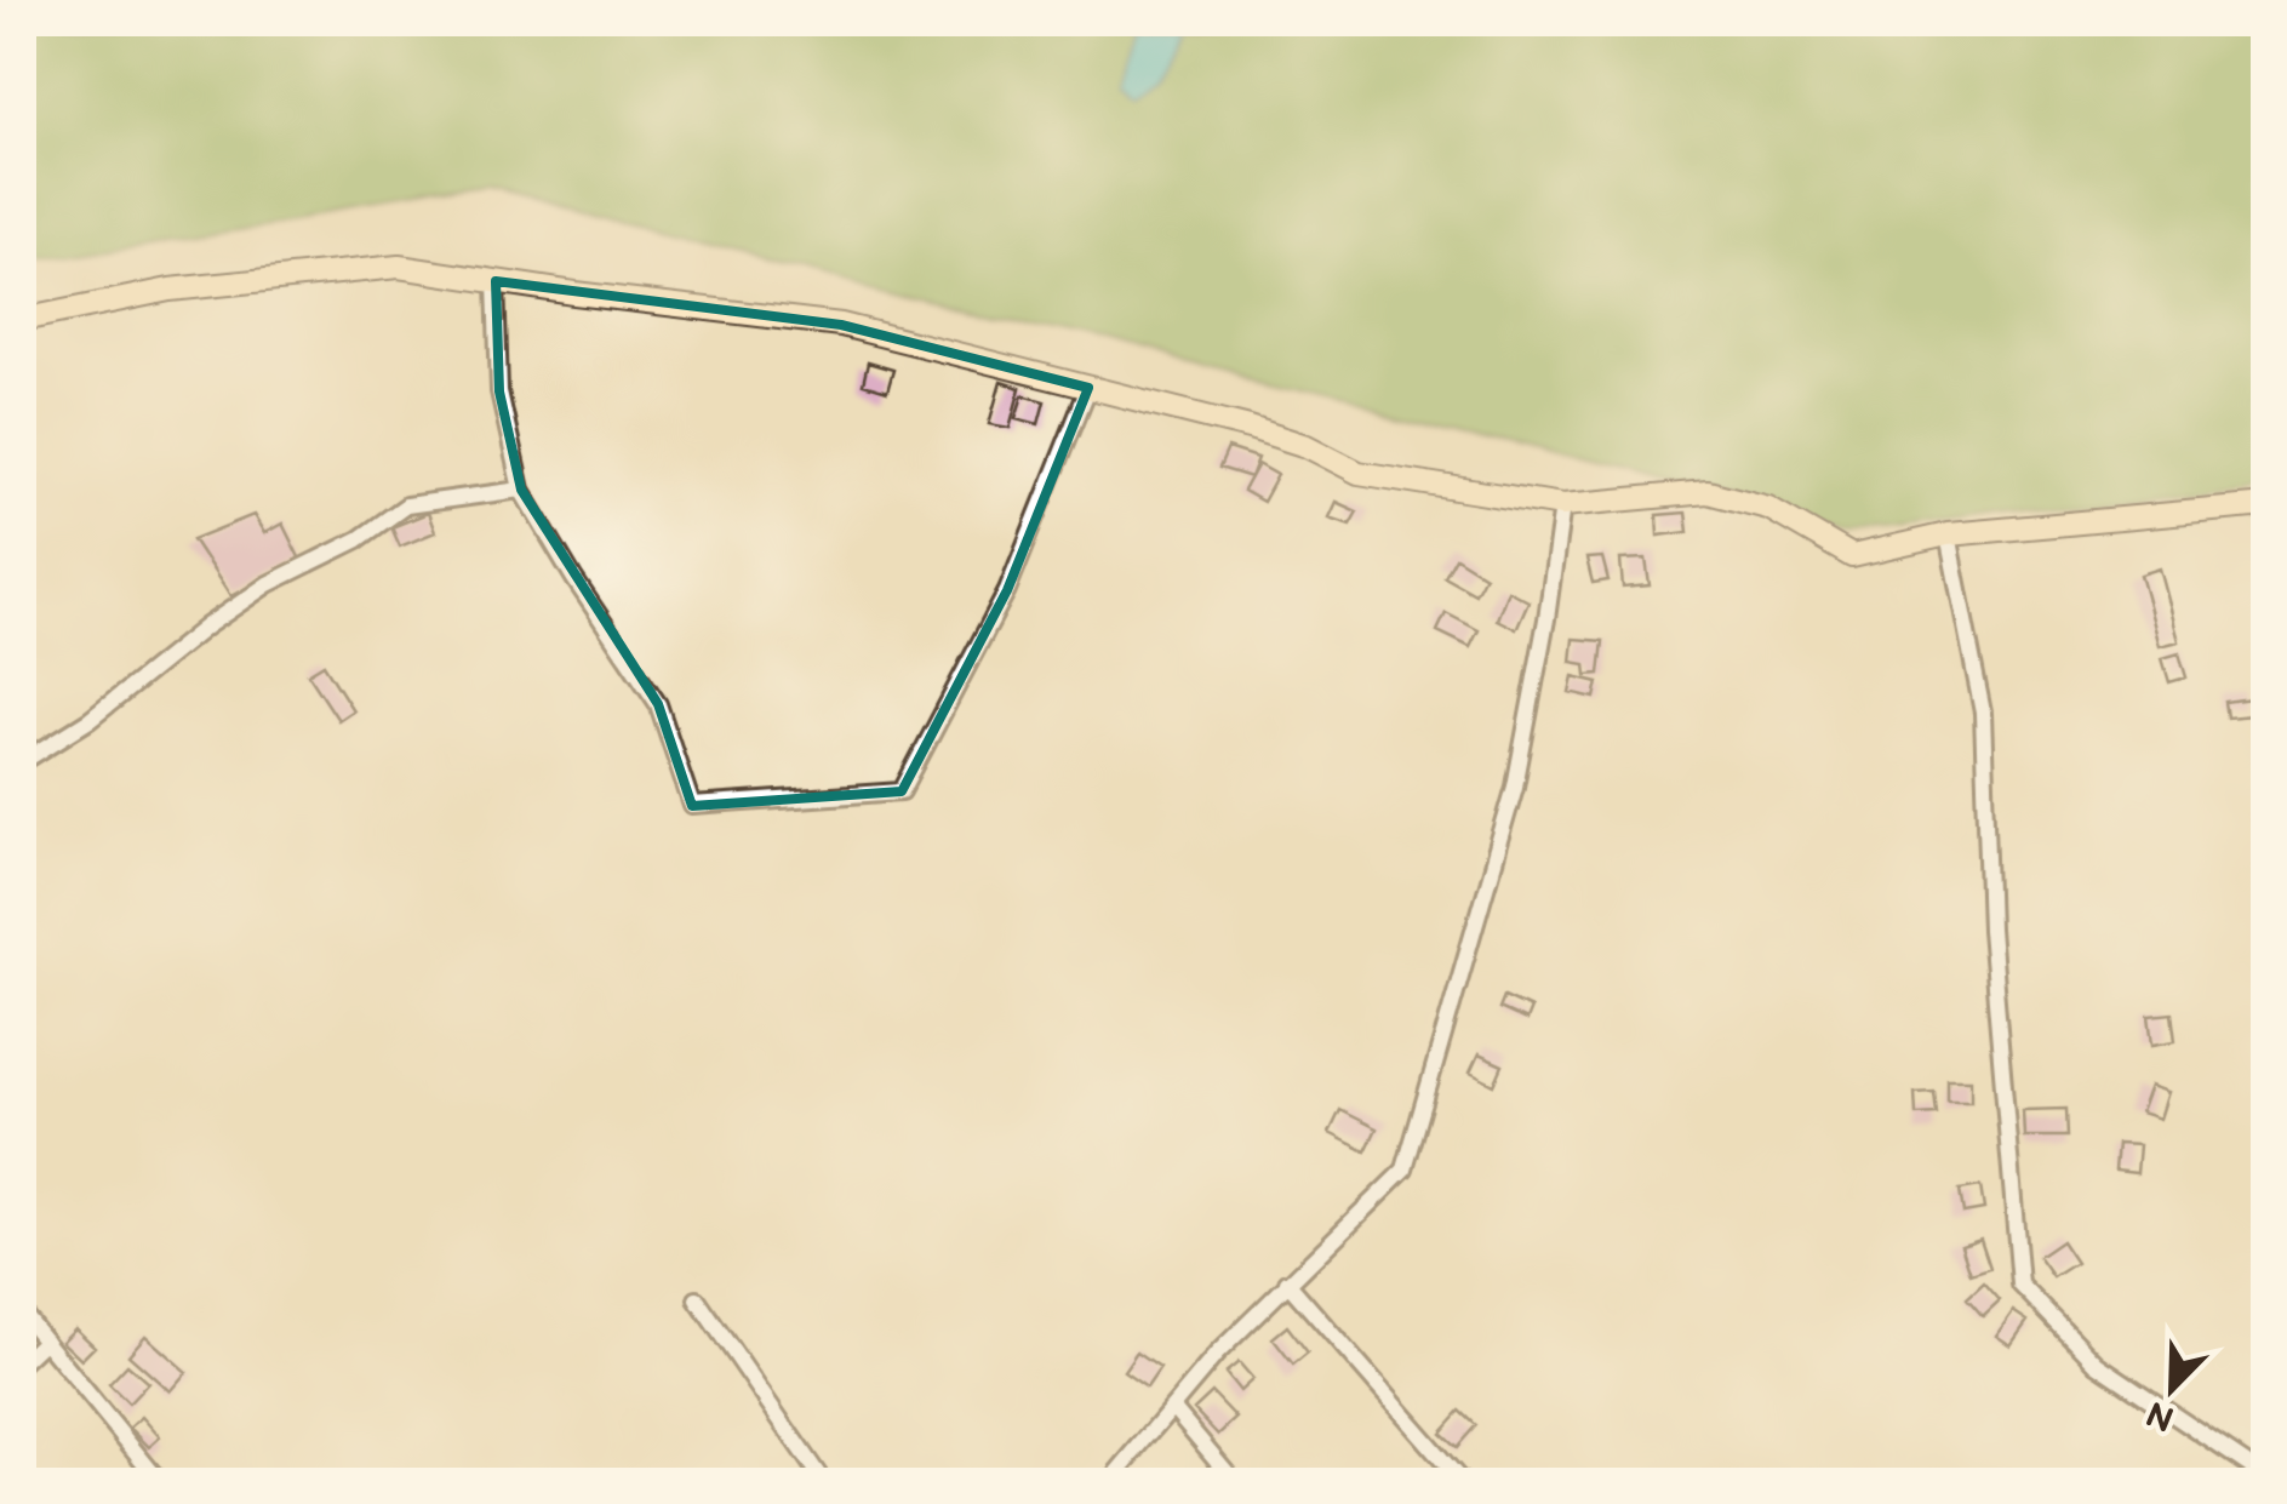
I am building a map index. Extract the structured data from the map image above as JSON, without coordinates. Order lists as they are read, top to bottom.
{
  "north": "bottom left"
}
